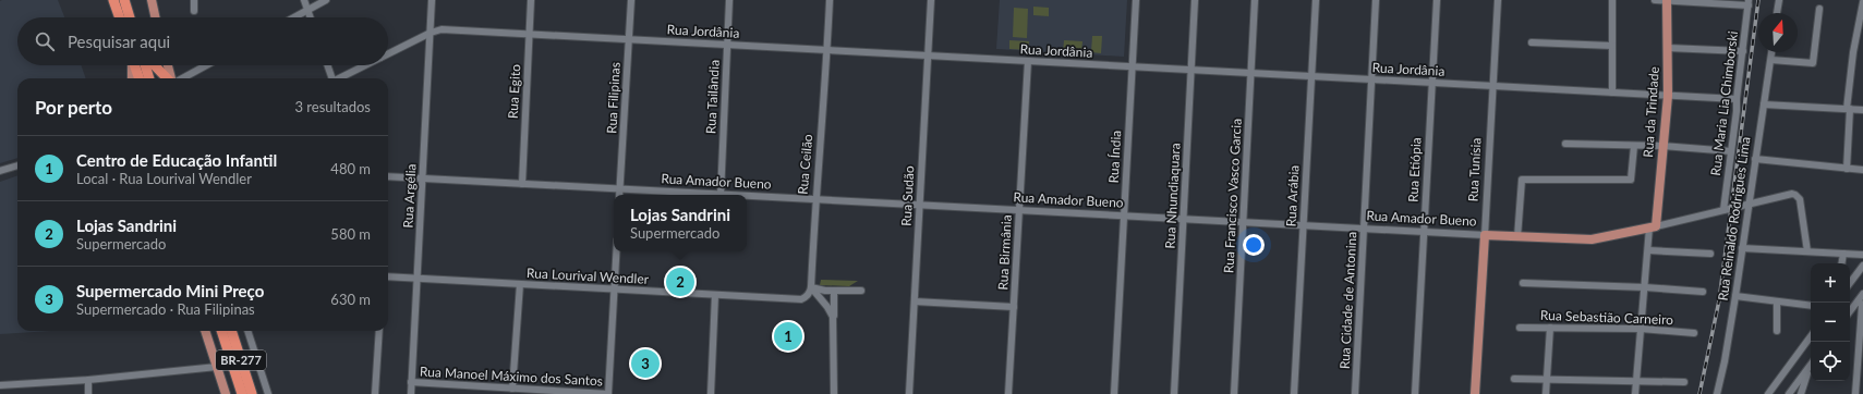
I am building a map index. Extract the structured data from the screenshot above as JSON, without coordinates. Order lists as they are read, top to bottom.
{
  "streets": {
    "highway": ["BR-277"],
    "main road": ["Rua da Trindade", "Rua Tunísia", "Rua Amador Bueno"],
    "street": [
      "Rua Jordânia",
      "Rua Egito",
      "Rua Tailândia",
      "Rua Filipinas",
      "Rua Maria Lia Chimborski",
      "Rua Índia",
      "Rua Ceilão",
      "Rua Etiópia",
      "Rua Argélia",
      "Rua Sudão",
      "Rua Nhundiaquara",
      "Rua Francisco Vasco Garcia",
      "Rua Arábia",
      "Rua Reinaldo Rodrigues Lima",
      "Rua Birmânia",
      "Rua Lourival Wendler",
      "Rua Cidade de Antonina",
      "Rua Sebastião Carneiro",
      "Rua Manoel Máximo dos Santos"
    ]
  },
  "crossings": [
    ["Rua Jordânia", "Rua Egito"],
    ["Rua Jordânia", "Rua Tailândia"],
    ["Rua Jordânia", "Rua Filipinas"],
    ["Rua Jordânia", "Rua Maria Lia Chimborski"],
    ["Rua Jordânia", "Rua da Trindade"],
    ["Rua Jordânia", "Rua Índia"],
    ["Rua Jordânia", "Rua Ceilão"],
    ["Rua Jordânia", "Rua Etiópia"],
    ["Rua Jordânia", "Rua Tunísia"],
    ["Rua Jordânia", "Rua Argélia"],
    ["Rua Jordânia", "Rua Sudão"],
    ["Rua Jordânia", "Rua Nhundiaquara"],
    ["Rua Jordânia", "Rua Francisco Vasco Garcia"],
    ["Rua Jordânia", "Rua Arábia"],
    ["Rua Jordânia", "Rua Birmânia"],
    ["Rua Jordânia", "Rua Cidade de Antonina"],
    ["Rua Egito", "Rua Amador Bueno"],
    ["Rua Tailândia", "Rua Amador Bueno"],
    ["Rua Filipinas", "Rua Amador Bueno"],
    ["Rua Maria Lia Chimborski", "Rua Amador Bueno"],
    ["Rua da Trindade", "Rua Amador Bueno"],
    ["Rua da Trindade", "Rua Sebastião Carneiro"],
    ["Rua Índia", "Rua Amador Bueno"],
    ["Rua Ceilão", "Rua Amador Bueno"],
    ["Rua Ceilão", "Rua Lourival Wendler"],
    ["Rua Etiópia", "Rua Amador Bueno"],
    ["Rua Tunísia", "Rua Amador Bueno"],
    ["Rua Amador Bueno", "Rua Argélia"],
    ["Rua Amador Bueno", "Rua Sudão"],
    ["Rua Amador Bueno", "Rua Nhundiaquara"],
    ["Rua Amador Bueno", "Rua Francisco Vasco Garcia"],
    ["Rua Amador Bueno", "Rua Arábia"],
    ["Rua Amador Bueno", "Rua Reinaldo Rodrigues Lima"],
    ["Rua Amador Bueno", "Rua Birmânia"],
    ["Rua Amador Bueno", "Rua Cidade de Antonina"],
    ["Rua Argélia", "Rua Lourival Wendler"],
    ["Rua Argélia", "Rua Manoel Máximo dos Santos"]
  ],
  "north": "top",
  "page": {
    "search": "Pesquisar aqui",
    "heading": ["Por perto", "3 resultados"],
    "list": [
      {
        "mark": "1",
        "name": "Centro de Educação Infantil",
        "note": "Local · Rua Lourival Wendler",
        "value": "480 m"
      },
      {
        "mark": "2",
        "name": "Lojas Sandrini",
        "note": "Supermercado",
        "value": "580 m"
      },
      {
        "mark": "3",
        "name": "Supermercado Mini Preço",
        "note": "Supermercado · Rua Filipinas",
        "value": "630 m"
      }
    ],
    "popup": ["Lojas Sandrini", "Supermercado"],
    "map_buttons": ["+", "−"],
    "pins": ["2", "1", "3"]
  }
}
